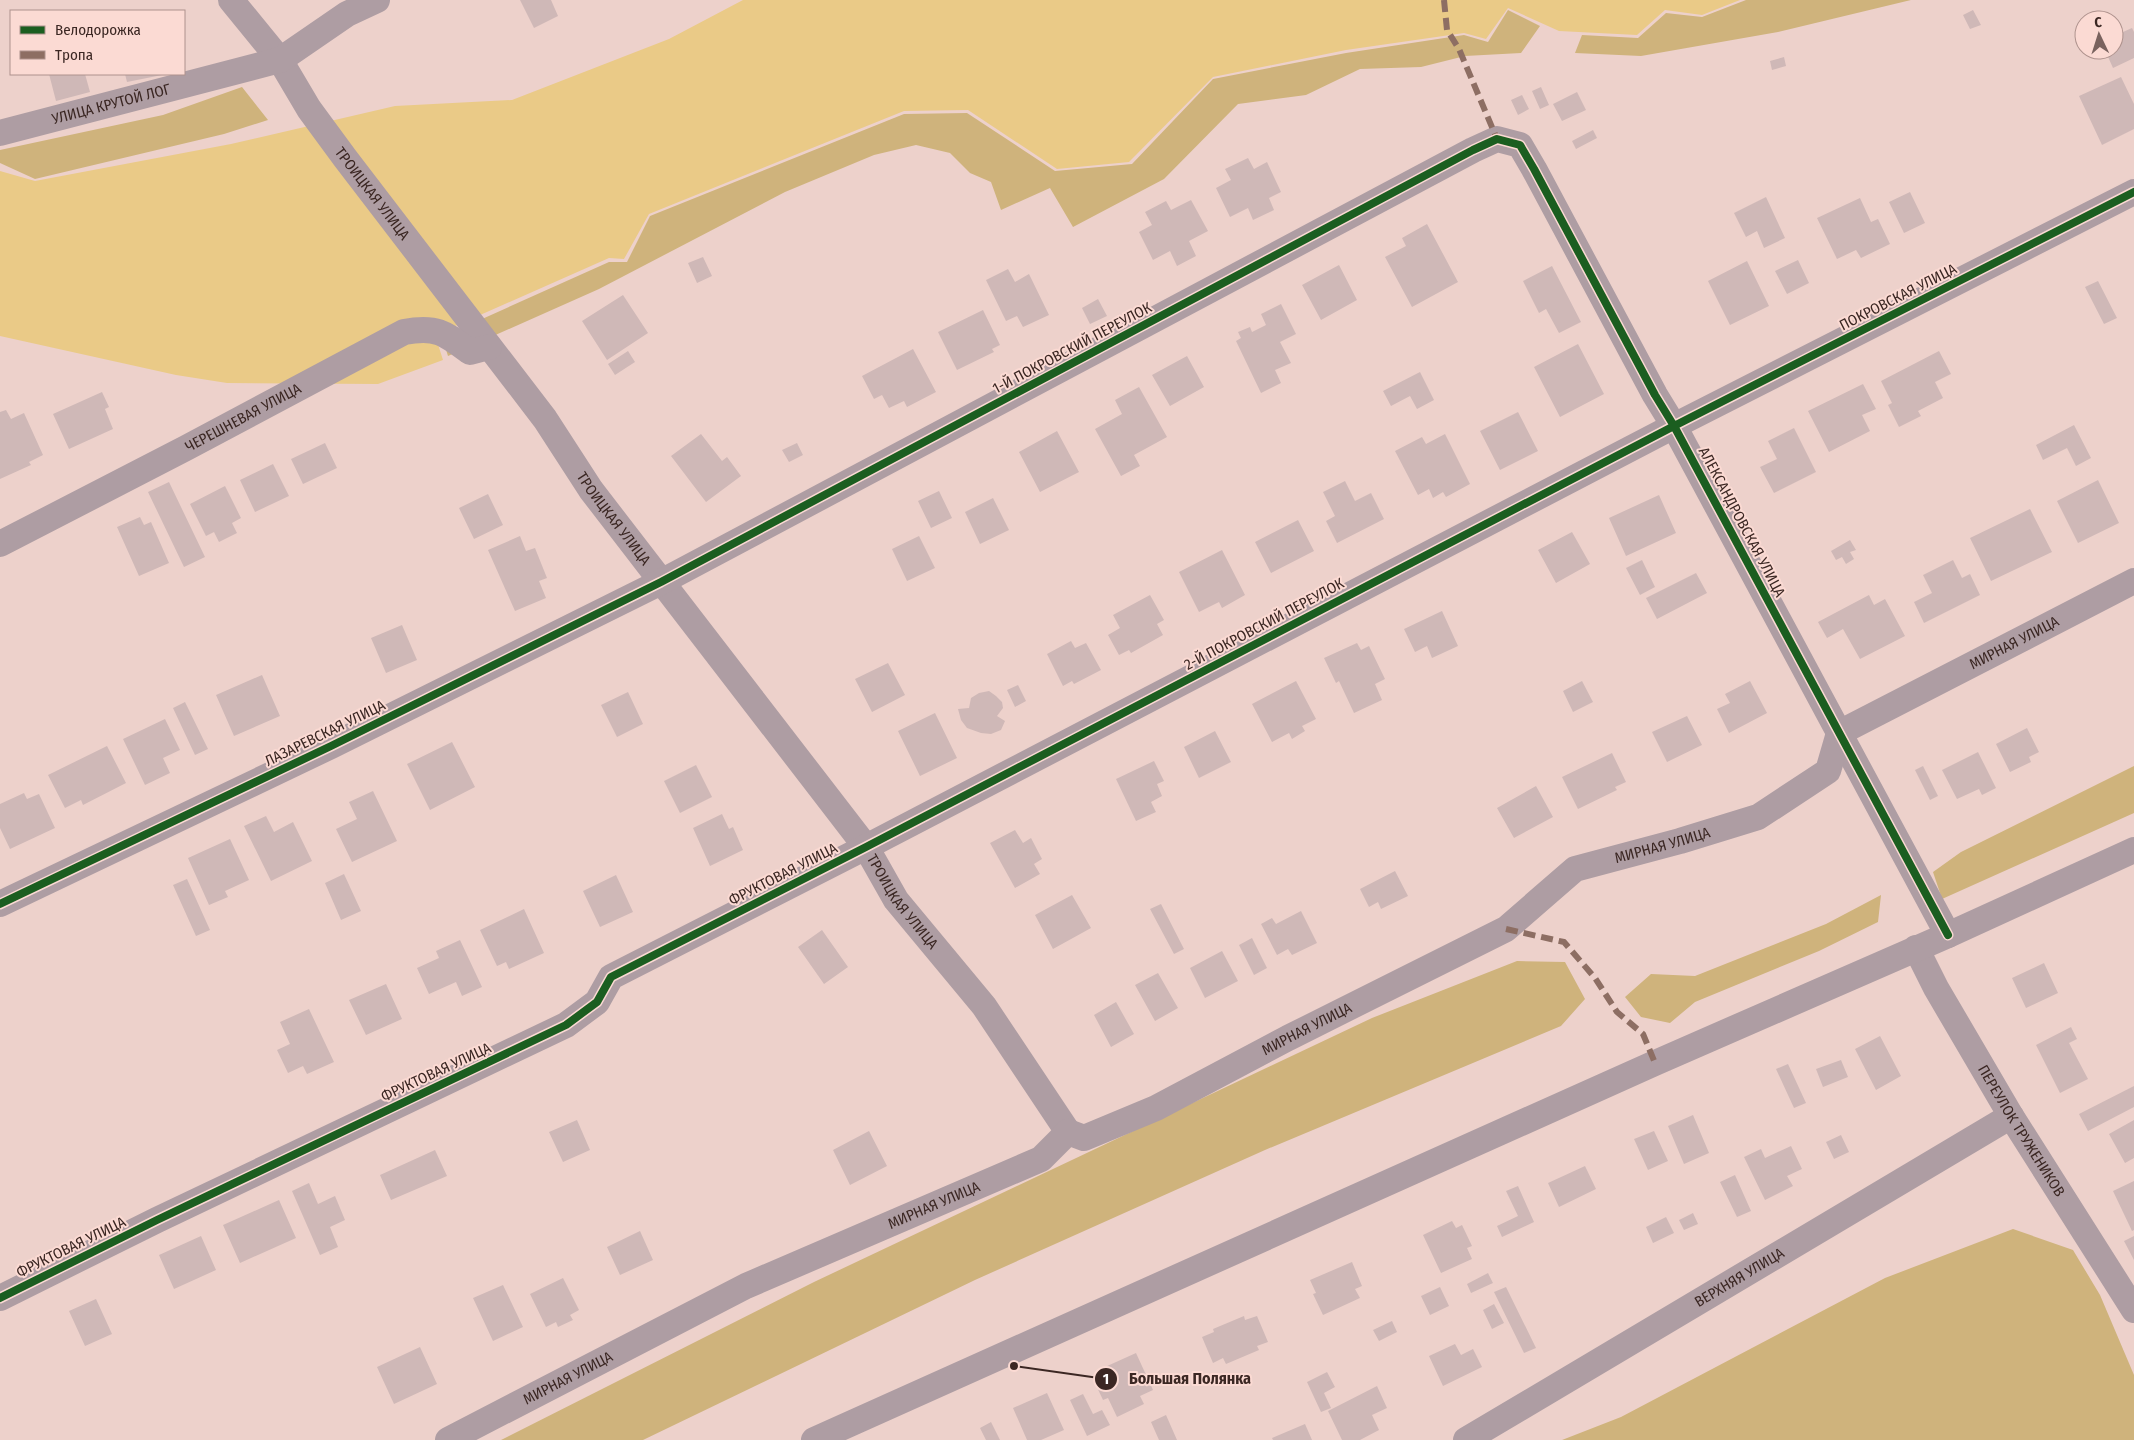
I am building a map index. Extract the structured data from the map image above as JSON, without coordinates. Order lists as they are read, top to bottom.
{
  "streets": {
    "street": [
      "УЛИЦА КРУТОЙ ЛОГ",
      "ТРОИЦКАЯ УЛИЦА",
      "ПОКРОВСКАЯ УЛИЦА",
      "1-Й ПОКРОВСКИЙ ПЕРЕУЛОК",
      "ЧЕРЕШНЕВАЯ УЛИЦА",
      "АЛЕКСАНДРОВСКАЯ УЛИЦА",
      "2-Й ПОКРОВСКИЙ ПЕРЕУЛОК",
      "МИРНАЯ УЛИЦА",
      "ЛАЗАРЕВСКАЯ УЛИЦА",
      "ФРУКТОВАЯ УЛИЦА",
      "ПЕРЕУЛОК ТРУЖЕНИКОВ",
      "ВЕРХНЯЯ УЛИЦА"
    ]
  },
  "crossings": [
    ["УЛИЦА КРУТОЙ ЛОГ", "ТРОИЦКАЯ УЛИЦА"],
    ["ТРОИЦКАЯ УЛИЦА", "1-Й ПОКРОВСКИЙ ПЕРЕУЛОК"],
    ["ТРОИЦКАЯ УЛИЦА", "ЧЕРЕШНЕВАЯ УЛИЦА"],
    ["ТРОИЦКАЯ УЛИЦА", "2-Й ПОКРОВСКИЙ ПЕРЕУЛОК"],
    ["ТРОИЦКАЯ УЛИЦА", "МИРНАЯ УЛИЦА"],
    ["ТРОИЦКАЯ УЛИЦА", "ЛАЗАРЕВСКАЯ УЛИЦА"],
    ["ТРОИЦКАЯ УЛИЦА", "ФРУКТОВАЯ УЛИЦА"],
    ["ПОКРОВСКАЯ УЛИЦА", "АЛЕКСАНДРОВСКАЯ УЛИЦА"],
    ["ПОКРОВСКАЯ УЛИЦА", "2-Й ПОКРОВСКИЙ ПЕРЕУЛОК"],
    ["1-Й ПОКРОВСКИЙ ПЕРЕУЛОК", "АЛЕКСАНДРОВСКАЯ УЛИЦА"],
    ["1-Й ПОКРОВСКИЙ ПЕРЕУЛОК", "ЛАЗАРЕВСКАЯ УЛИЦА"],
    ["АЛЕКСАНДРОВСКАЯ УЛИЦА", "2-Й ПОКРОВСКИЙ ПЕРЕУЛОК"],
    ["АЛЕКСАНДРОВСКАЯ УЛИЦА", "МИРНАЯ УЛИЦА"],
    ["2-Й ПОКРОВСКИЙ ПЕРЕУЛОК", "ФРУКТОВАЯ УЛИЦА"],
    ["ПЕРЕУЛОК ТРУЖЕНИКОВ", "ВЕРХНЯЯ УЛИЦА"]
  ],
  "places": ["Большая Полянка"],
  "legend": ["Велодорожка", "Тропа"],
  "north": "top"
}
